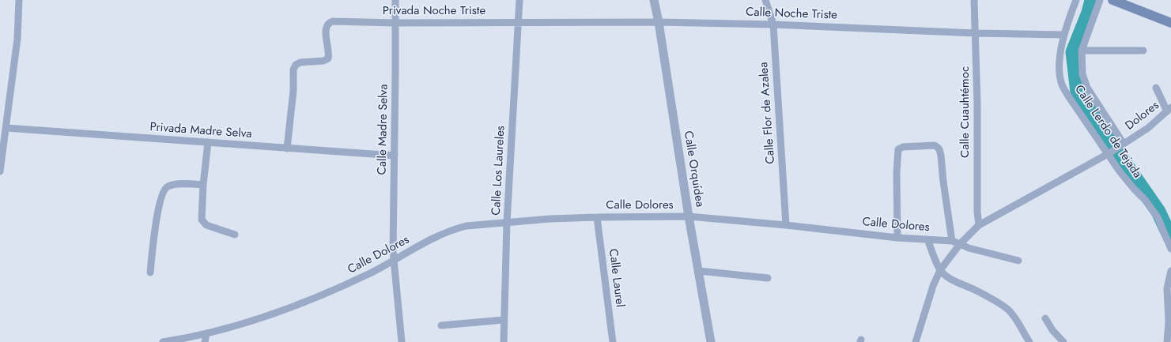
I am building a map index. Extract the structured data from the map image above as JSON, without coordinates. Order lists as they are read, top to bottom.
{
  "streets": {
    "street": [
      "Privada Noche Triste",
      "Calle Noche Triste",
      "Calle Cuauhtémoc",
      "Calle Flor de Azalea",
      "Dolores",
      "Calle Madre Selva",
      "Privada Madre Selva",
      "Calle Lerdo de Tejada",
      "Calle Orquídea",
      "Calle Los Laureles",
      "Calle Dolores",
      "Calle Laurel"
    ]
  },
  "crossings": [
    ["Privada Noche Triste", "Calle Noche Triste"],
    ["Privada Noche Triste", "Calle Madre Selva"],
    ["Privada Noche Triste", "Privada Madre Selva"],
    ["Privada Noche Triste", "Calle Los Laureles"],
    ["Calle Noche Triste", "Calle Cuauhtémoc"],
    ["Calle Noche Triste", "Calle Flor de Azalea"],
    ["Calle Noche Triste", "Calle Lerdo de Tejada"],
    ["Calle Noche Triste", "Calle Orquídea"],
    ["Calle Noche Triste", "Calle Los Laureles"],
    ["Calle Flor de Azalea", "Calle Dolores"],
    ["Dolores", "Calle Lerdo de Tejada"],
    ["Calle Madre Selva", "Privada Madre Selva"],
    ["Calle Madre Selva", "Calle Dolores"],
    ["Calle Orquídea", "Calle Dolores"],
    ["Calle Los Laureles", "Calle Dolores"],
    ["Calle Dolores", "Calle Laurel"]
  ]
}
